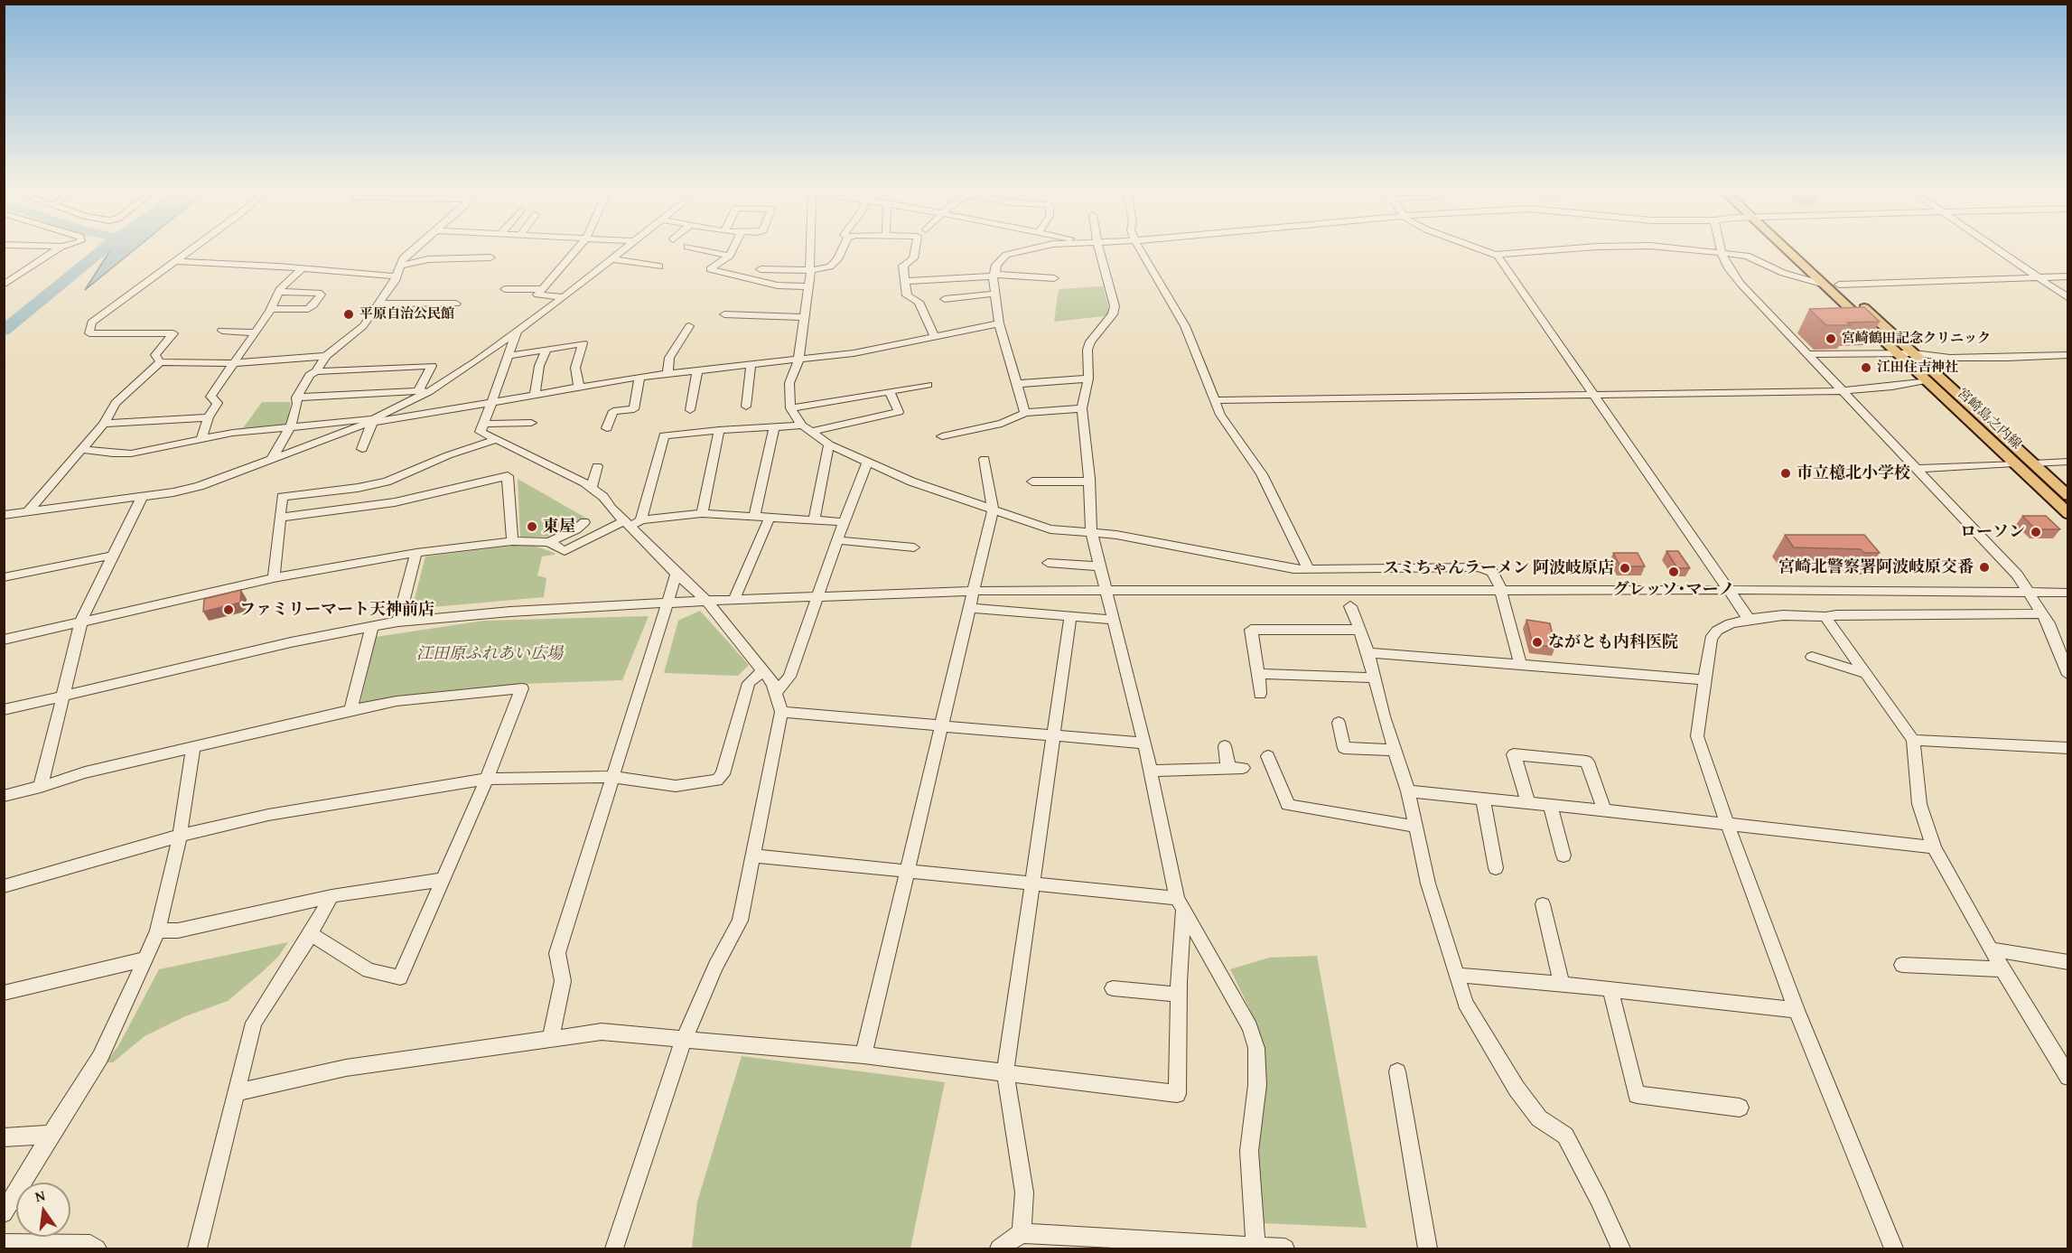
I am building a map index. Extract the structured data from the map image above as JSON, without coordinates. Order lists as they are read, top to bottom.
{
  "streets": {
    "main road": ["宮崎島之内線"]
  },
  "parks": ["江田原ふれあい広場"],
  "places": [
    "平原自治公民館",
    "宮崎鶴田記念クリニック",
    "江田住吉神社",
    "市立檍北小学校",
    "東屋",
    "ローソン",
    "宮崎北警察署阿波岐原交番",
    "スミちゃんラーメン 阿波岐原店",
    "グレッソ･マーノ",
    "ファミリーマート天神前店",
    "ながとも内科医院"
  ],
  "north": "top"
}
